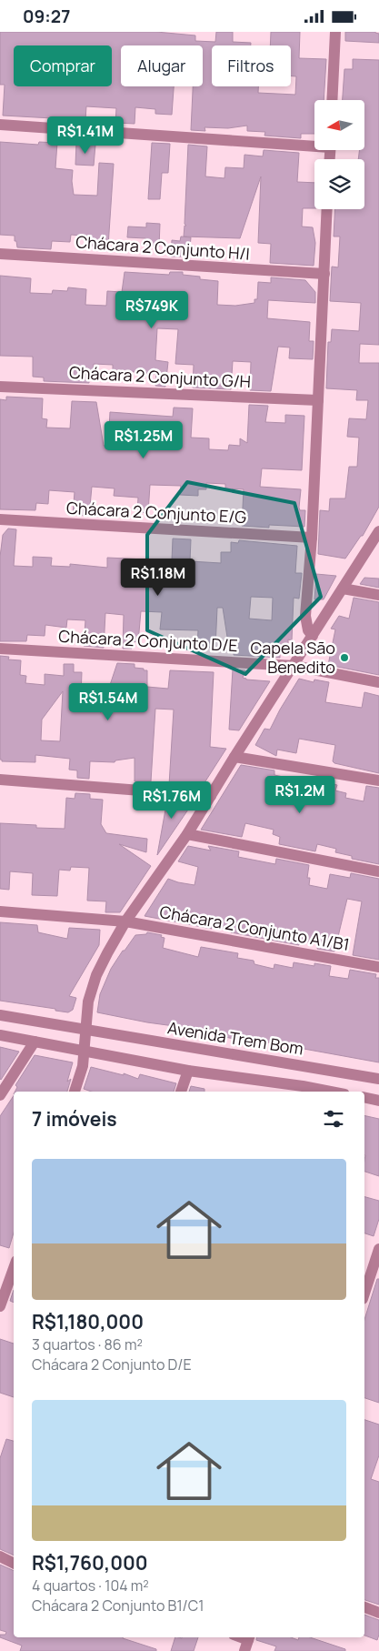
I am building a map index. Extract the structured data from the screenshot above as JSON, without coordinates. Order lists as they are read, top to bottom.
{
  "streets": {
    "street": [
      "Chácara 2 Conjunto H/I",
      "Chácara 2 Conjunto G/H",
      "Chácara 2 Conjunto E/G",
      "Chácara 2 Conjunto D/E",
      "Chácara 2 Conjunto A1/B1",
      "Avenida Trem Bom"
    ]
  },
  "places": ["Capela São Benedito"],
  "north": "left",
  "page": {
    "status": "09:27",
    "chip": ["Comprar", "Alugar", "Filtros"],
    "price": [
      "R$1.41M",
      "R$749K",
      "R$1.25M",
      "R$1.18M",
      "R$1.54M",
      "R$1.2M",
      "R$1.76M"
    ],
    "heading": "7 imóveis",
    "list": [
      {
        "name": "R$1,180,000",
        "note": "3 quartos · 86 m² · Chácara 2 Conjunto D/E"
      },
      {
        "name": "R$1,760,000",
        "note": "4 quartos · 104 m² · Chácara 2 Conjunto B1/C1"
      }
    ]
  }
}
